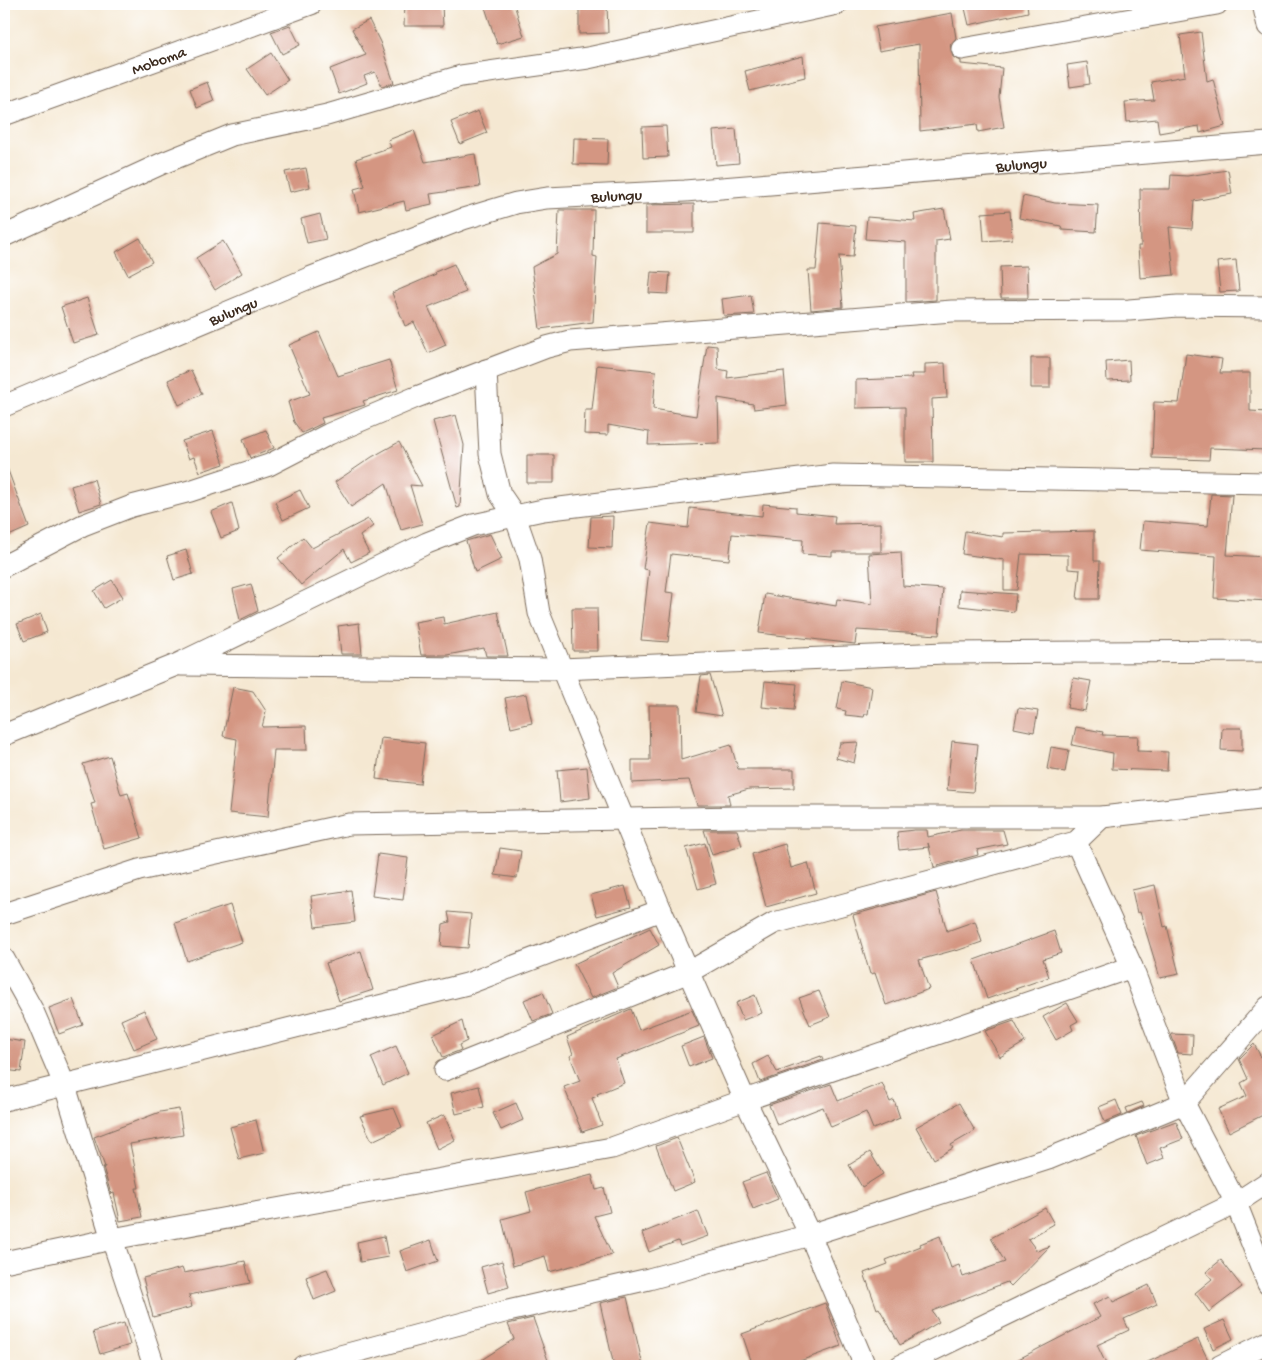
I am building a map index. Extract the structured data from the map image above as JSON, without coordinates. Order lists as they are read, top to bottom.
{
  "streets": {
    "street": ["Moboma", "Bulungu"]
  }
}
